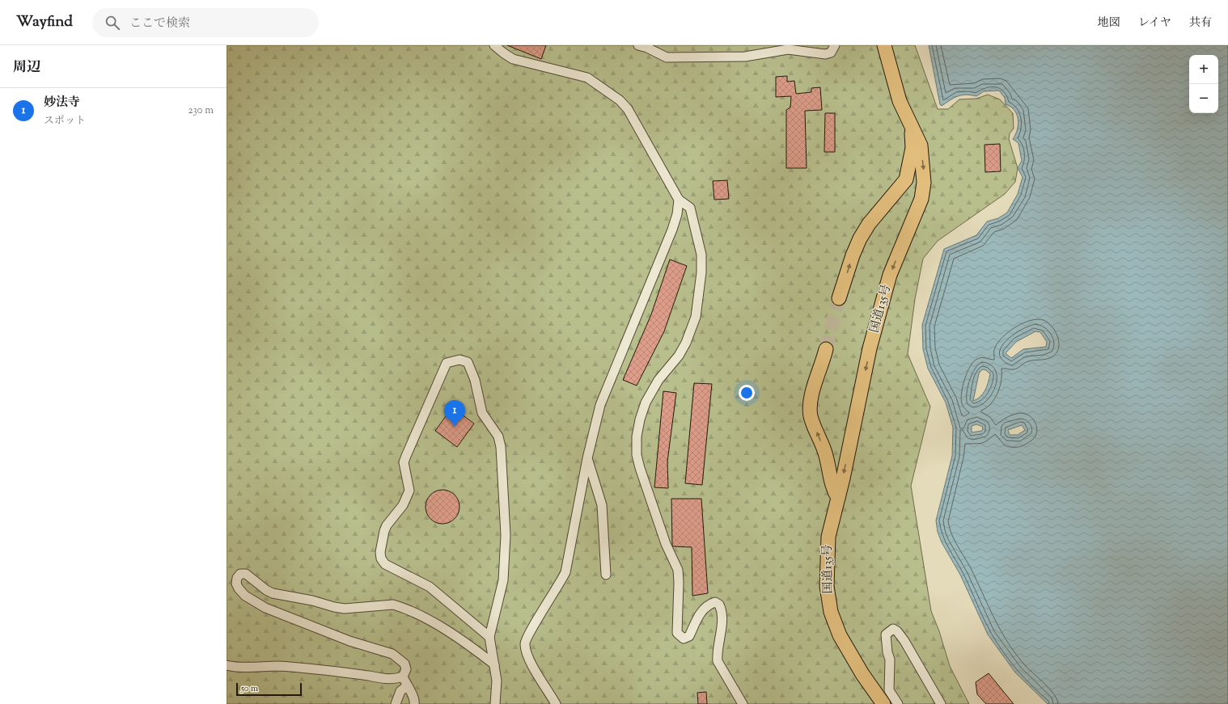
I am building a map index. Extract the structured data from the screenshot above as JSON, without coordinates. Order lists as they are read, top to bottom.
{
  "streets": {
    "highway": ["国道135号"]
  },
  "scale_bar": "50 m",
  "page": {
    "header": "Wayfind",
    "search": "ここで検索",
    "nav": ["地図", "レイヤ", "共有"],
    "heading": "周辺",
    "map_buttons": ["+", "−"],
    "list": [
      {
        "mark": "1",
        "name": "妙法寺",
        "note": "スポット",
        "value": "230 m"
      }
    ],
    "pins": "1",
    "scale": "50 m"
  }
}
